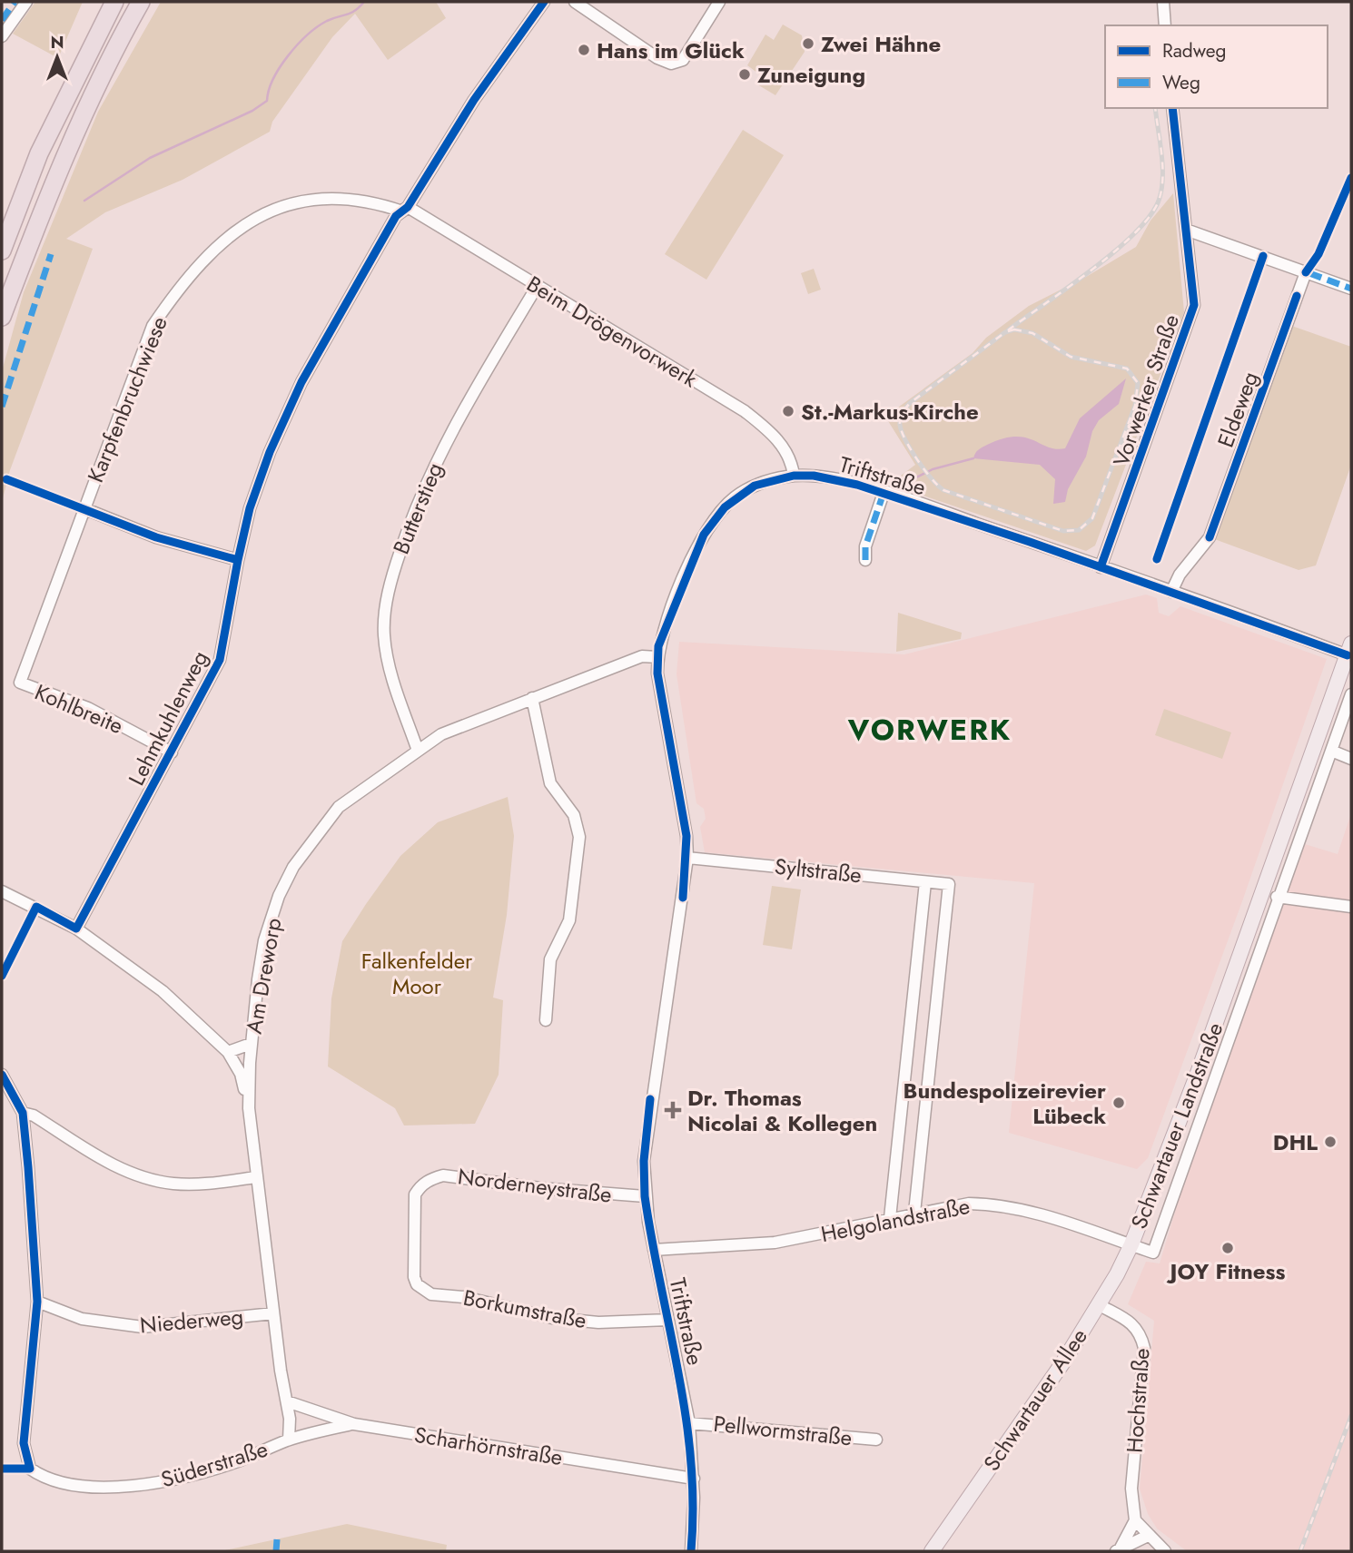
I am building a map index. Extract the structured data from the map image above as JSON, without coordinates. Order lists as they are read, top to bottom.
{
  "streets": {
    "main road": ["Schwartauer Landstraße", "Schwartauer Allee"],
    "street": [
      "Beim Drögenvorwerk",
      "Vorwerker Straße",
      "Karpfenbruchwiese",
      "Eldeweg",
      "Triftstraße",
      "Butterstieg",
      "Kohlbreite",
      "Lehmkuhlenweg",
      "Syltstraße",
      "Am Dreworp",
      "Norderneystraße",
      "Helgolandstraße",
      "Borkumstraße",
      "Niederweg",
      "Hochstraße",
      "Pellwormstraße",
      "Scharhörnstraße",
      "Süderstraße"
    ]
  },
  "crossings": [
    ["Beim Drögenvorwerk", "Karpfenbruchwiese"],
    ["Beim Drögenvorwerk", "Triftstraße"],
    ["Beim Drögenvorwerk", "Butterstieg"],
    ["Beim Drögenvorwerk", "Lehmkuhlenweg"],
    ["Vorwerker Straße", "Triftstraße"],
    ["Karpfenbruchwiese", "Kohlbreite"],
    ["Karpfenbruchwiese", "Lehmkuhlenweg"],
    ["Eldeweg", "Triftstraße"],
    ["Triftstraße", "Syltstraße"],
    ["Triftstraße", "Am Dreworp"],
    ["Triftstraße", "Schwartauer Landstraße"],
    ["Triftstraße", "Norderneystraße"],
    ["Triftstraße", "Helgolandstraße"],
    ["Triftstraße", "Borkumstraße"],
    ["Triftstraße", "Pellwormstraße"],
    ["Triftstraße", "Scharhörnstraße"],
    ["Butterstieg", "Am Dreworp"],
    ["Kohlbreite", "Lehmkuhlenweg"],
    ["Am Dreworp", "Niederweg"],
    ["Am Dreworp", "Scharhörnstraße"],
    ["Am Dreworp", "Süderstraße"],
    ["Schwartauer Landstraße", "Helgolandstraße"],
    ["Schwartauer Landstraße", "Schwartauer Allee"],
    ["Norderneystraße", "Borkumstraße"],
    ["Helgolandstraße", "Schwartauer Allee"],
    ["Niederweg", "Süderstraße"],
    ["Schwartauer Allee", "Hochstraße"],
    ["Scharhörnstraße", "Süderstraße"]
  ],
  "districts": ["VORWERK"],
  "parks": ["Falkenfelder Moor"],
  "places": {
    "other": [
      "Zwei Hähne",
      "Hans im Glück",
      "Zuneigung",
      "St.-Markus-Kirche",
      "Bundespolizeirevier Lübeck",
      "DHL",
      "JOY Fitness"
    ],
    "health": ["Dr. Thomas Nicolai & Kollegen"]
  },
  "legend": ["Radweg", "Weg"],
  "north": "top"
}
